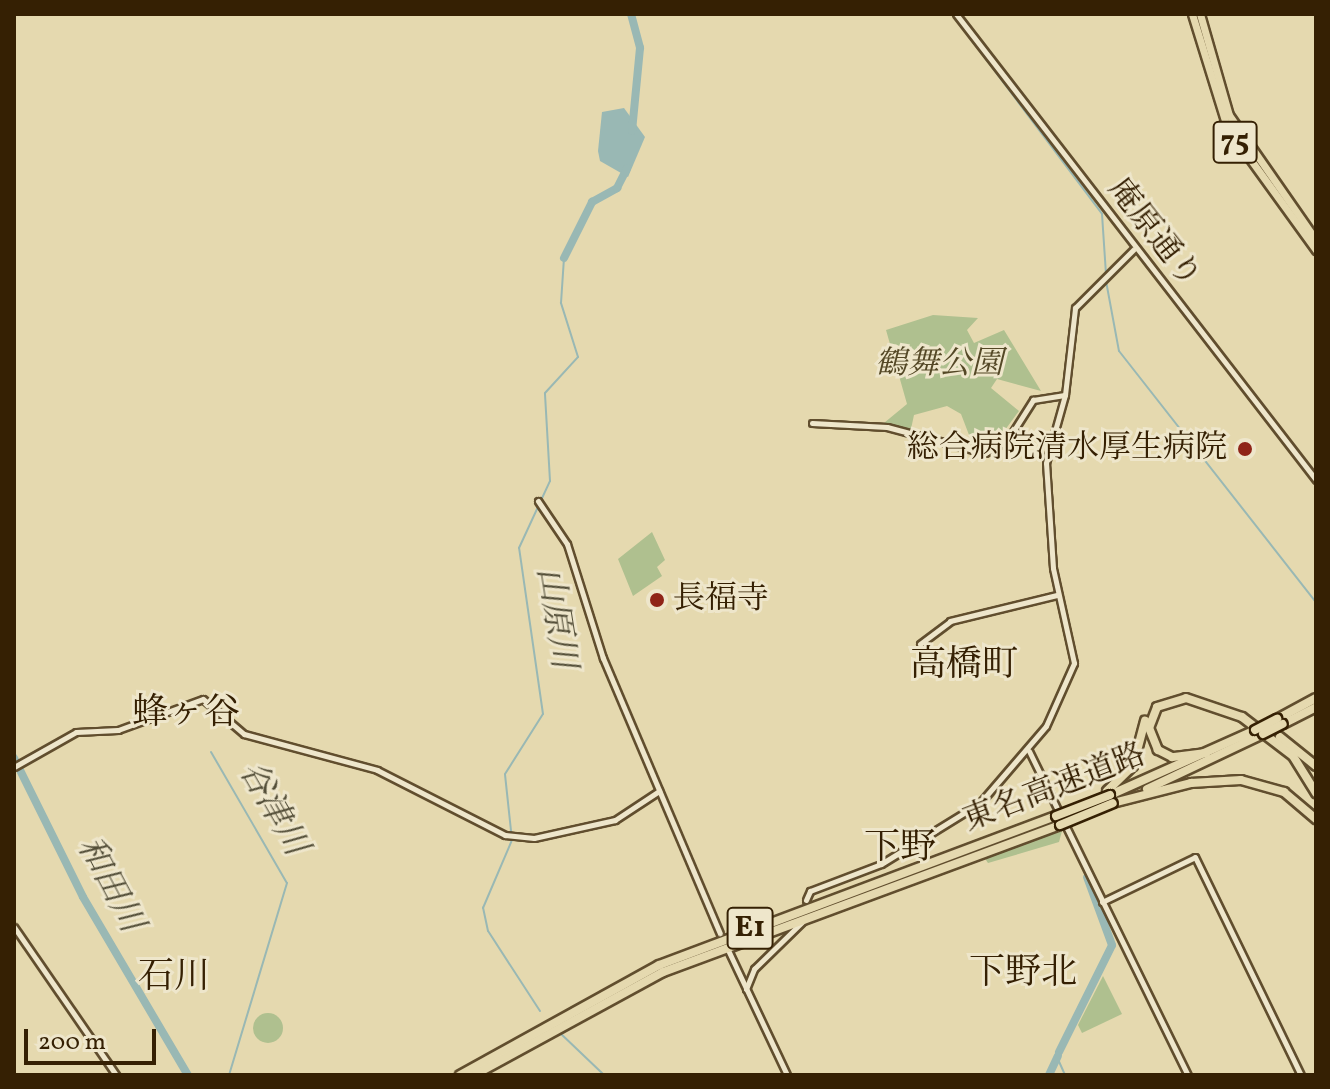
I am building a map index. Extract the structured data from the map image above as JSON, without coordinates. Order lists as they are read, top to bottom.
{
  "streets": {
    "highway": ["東名高速道路", "E1"],
    "main road": ["75"],
    "street": ["庵原通り"]
  },
  "districts": [
    "高橋町",
    "蜂ヶ谷",
    "下野",
    "下野北",
    "石川"
  ],
  "water": ["山原川", "谷津川", "和田川"],
  "parks": ["鶴舞公園"],
  "places": ["総合病院清水厚生病院", "長福寺"],
  "scale_bar": "200 m"
}
